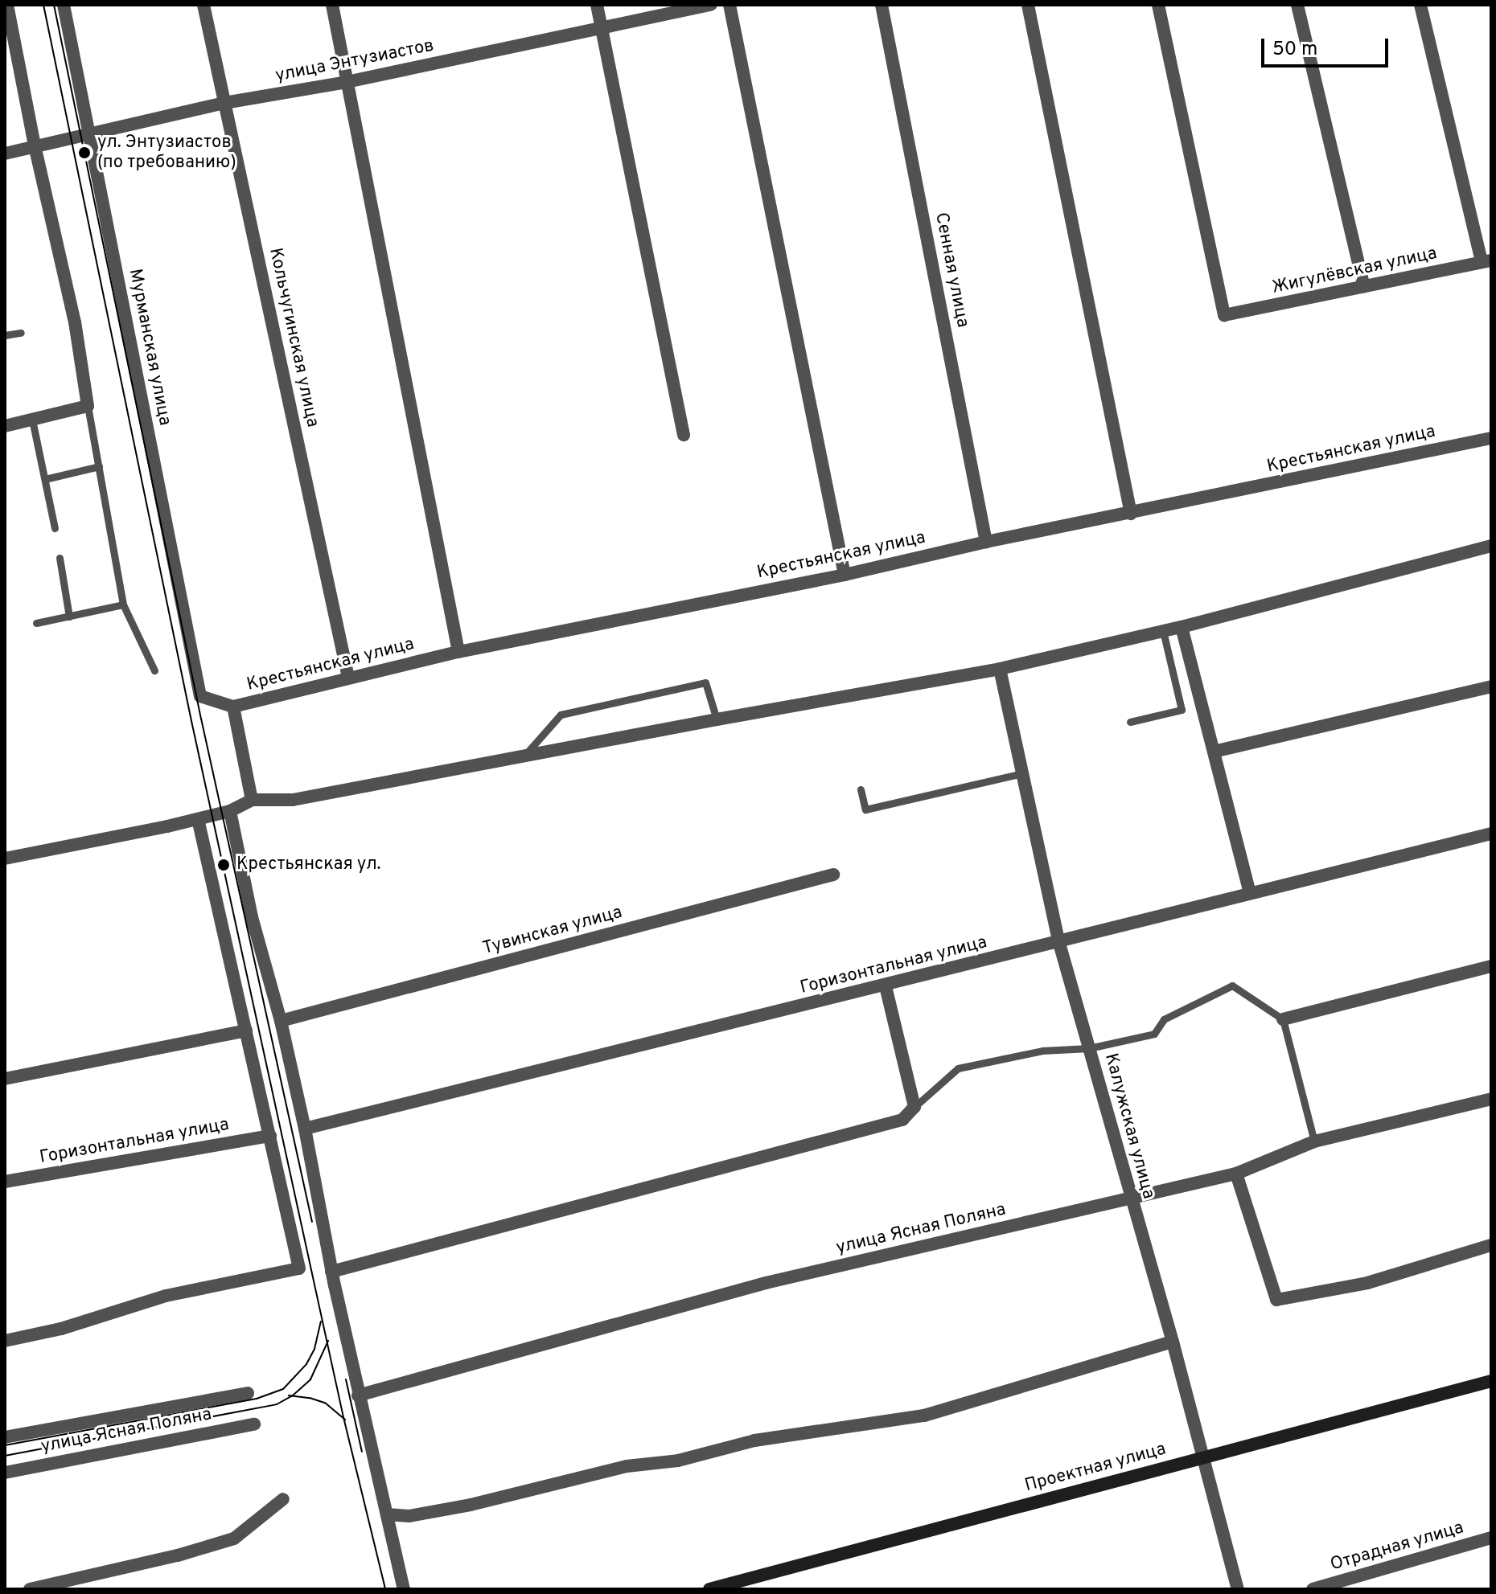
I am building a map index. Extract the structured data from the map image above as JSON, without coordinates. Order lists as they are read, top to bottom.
{
  "streets": {
    "main road": ["Проектная улица"],
    "street": [
      "улица Энтузиастов",
      "Сенная улица",
      "Жигулёвская улица",
      "Кольчугинская улица",
      "Мурманская улица",
      "Крестьянская улица",
      "Тувинская улица",
      "Горизонтальная улица",
      "Калужская улица",
      "улица Ясная Поляна",
      "Отрадная улица"
    ]
  },
  "crossings": [
    ["улица Энтузиастов", "Кольчугинская улица"],
    ["улица Энтузиастов", "Мурманская улица"],
    ["Сенная улица", "Крестьянская улица"],
    ["Кольчугинская улица", "Крестьянская улица"],
    ["Мурманская улица", "Крестьянская улица"],
    ["Горизонтальная улица", "Калужская улица"],
    ["Калужская улица", "улица Ясная Поляна"],
    ["Калужская улица", "Проектная улица"]
  ],
  "places": ["ул. Энтузиастов (по требованию)", "Крестьянская ул."],
  "scale_bar": "50 m"
}
